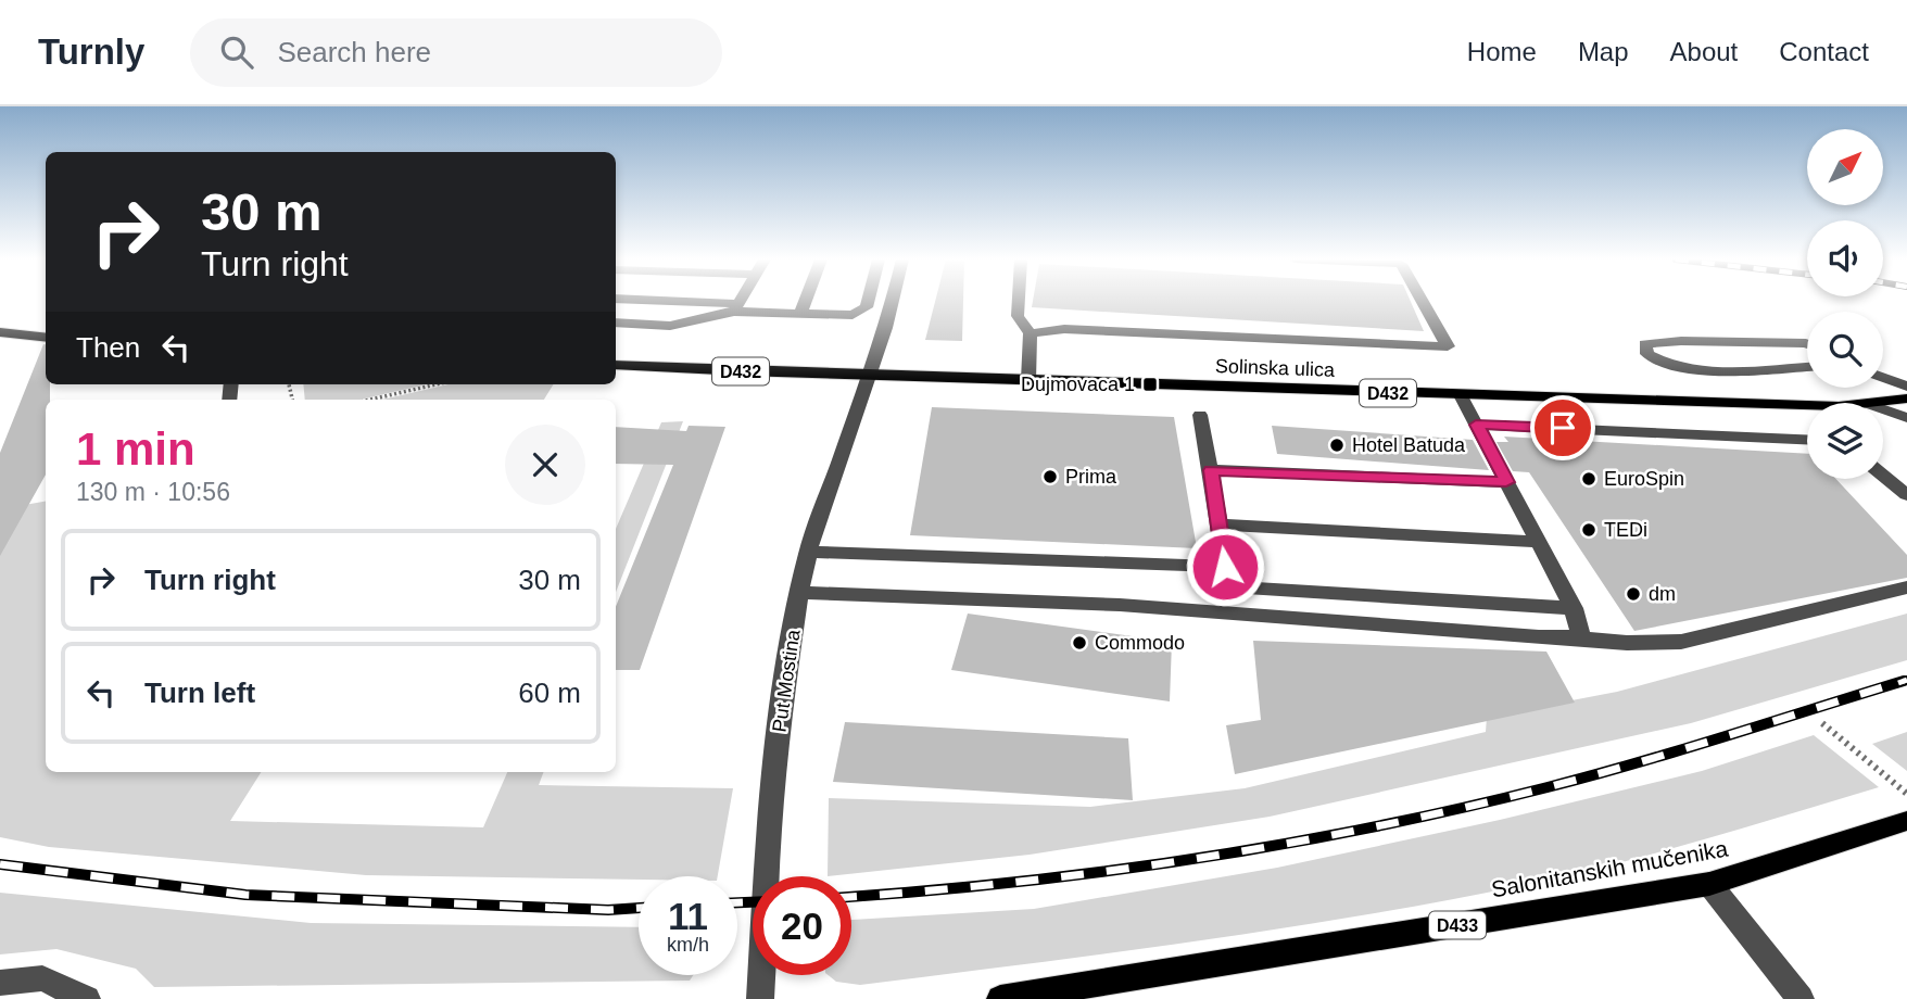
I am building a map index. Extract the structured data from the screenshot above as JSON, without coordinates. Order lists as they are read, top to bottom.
{
  "streets": {
    "main road": [
      "Solinska ulica",
      "D432",
      "Salonitanskih mučenika",
      "D433"
    ],
    "street": ["Put Mostina"]
  },
  "crossings": [
    ["Solinska ulica", "Put Mostina"]
  ],
  "places": {
    "transit": ["Dujmovaca 1"],
    "other": [
      "Hotel Batuda",
      "Prima",
      "EuroSpin",
      "TEDi",
      "dm",
      "Commodo"
    ]
  },
  "north": "top right",
  "page": {
    "header": "Turnly",
    "search": "Search here",
    "nav": [
      "Home",
      "Map",
      "About",
      "Contact"
    ],
    "turn": ["30 m", "Turn right"],
    "then": "Then",
    "heading": ["1 min", "130 m · 10:56"],
    "list": [
      {
        "name": "Turn right",
        "value": "30 m"
      },
      {
        "name": "Turn left",
        "value": "60 m"
      }
    ],
    "speed": "11 km/h",
    "limit": "20"
  }
}
